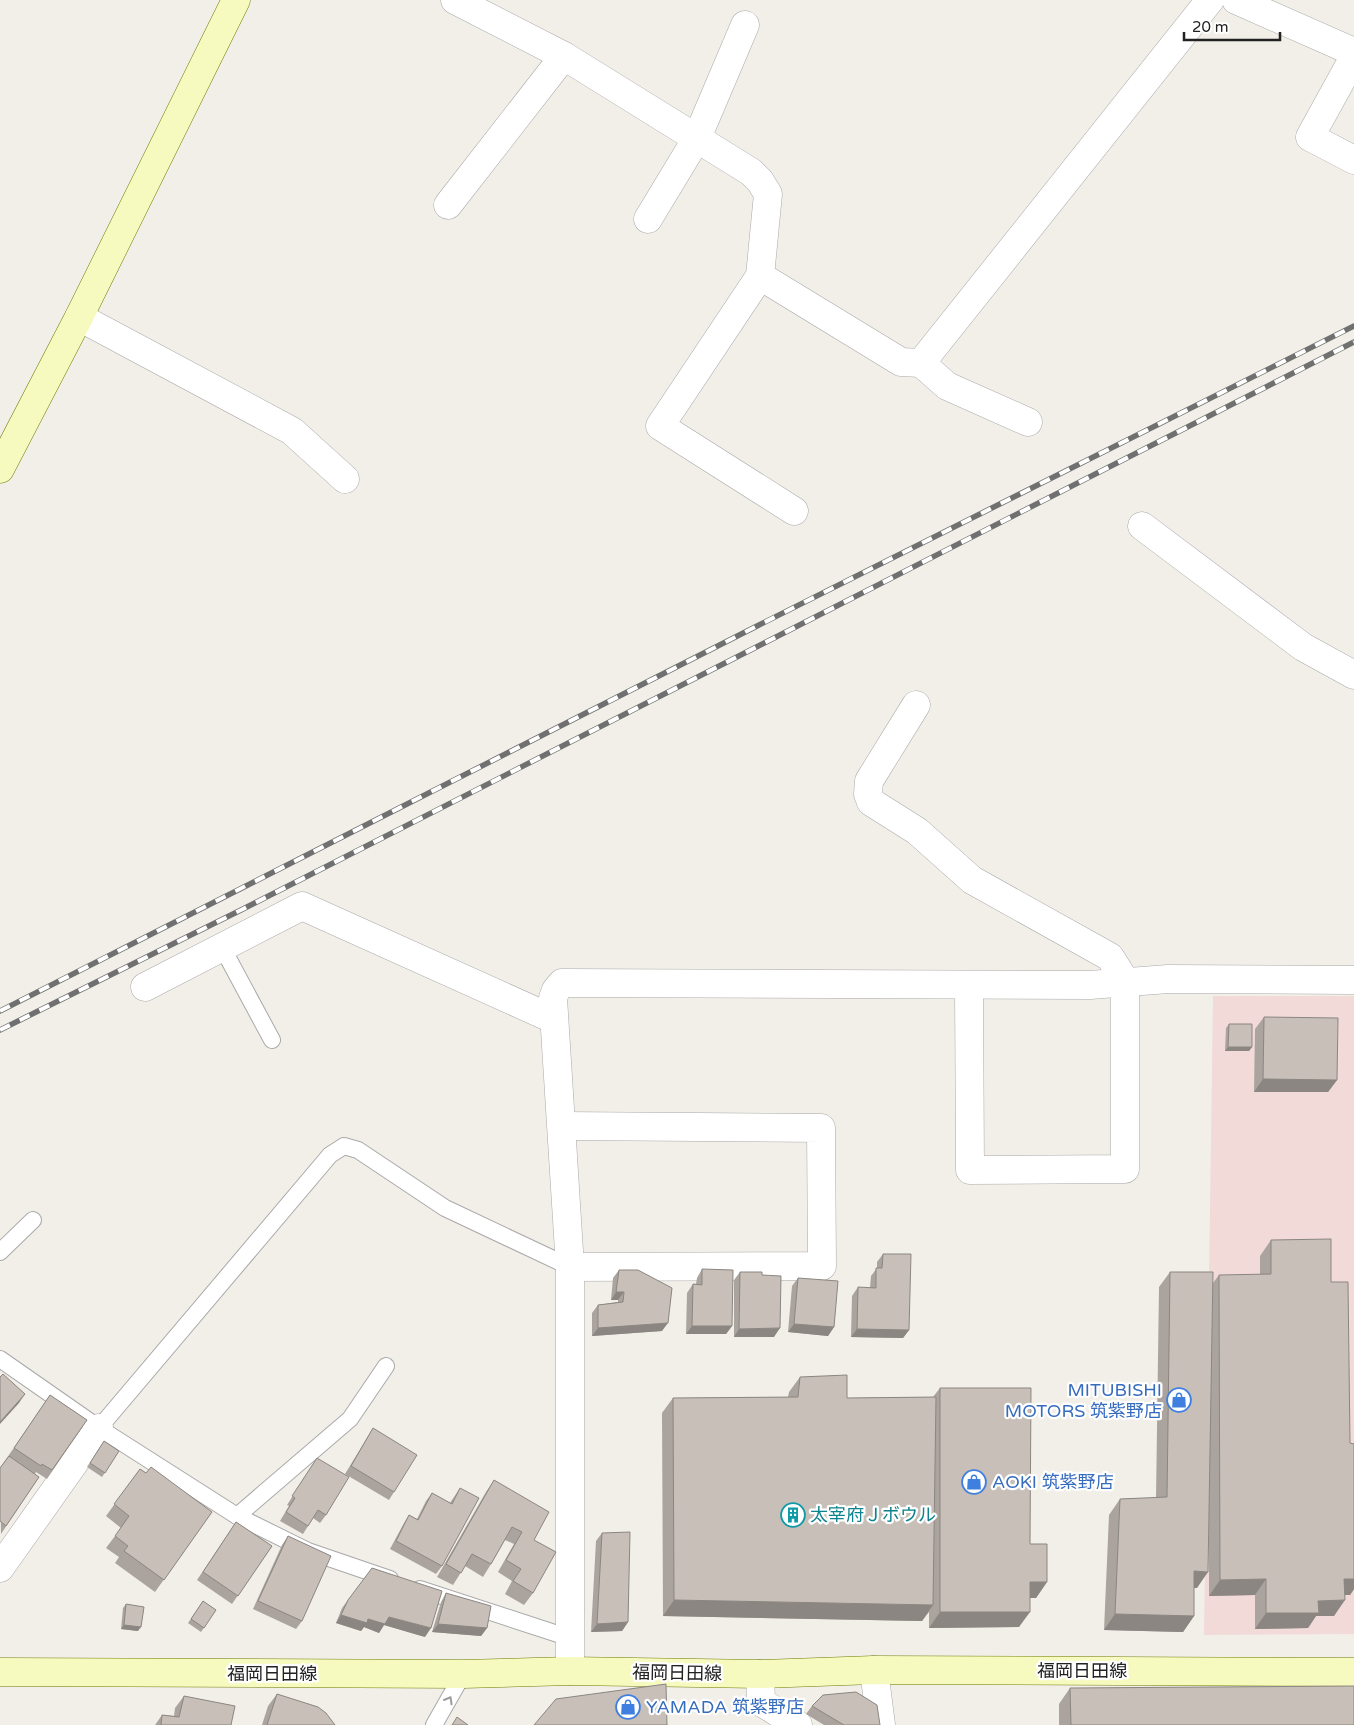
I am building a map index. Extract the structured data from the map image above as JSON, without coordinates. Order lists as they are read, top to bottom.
{
  "streets": {
    "main road": ["福岡日田線"]
  },
  "places": {
    "shop": ["MITUBISHI MOTORS 筑紫野店", "AOKI 筑紫野店", "YAMADA 筑紫野店"],
    "building": ["太宰府Ｊボウル"]
  },
  "scale_bar": "20 m"
}
